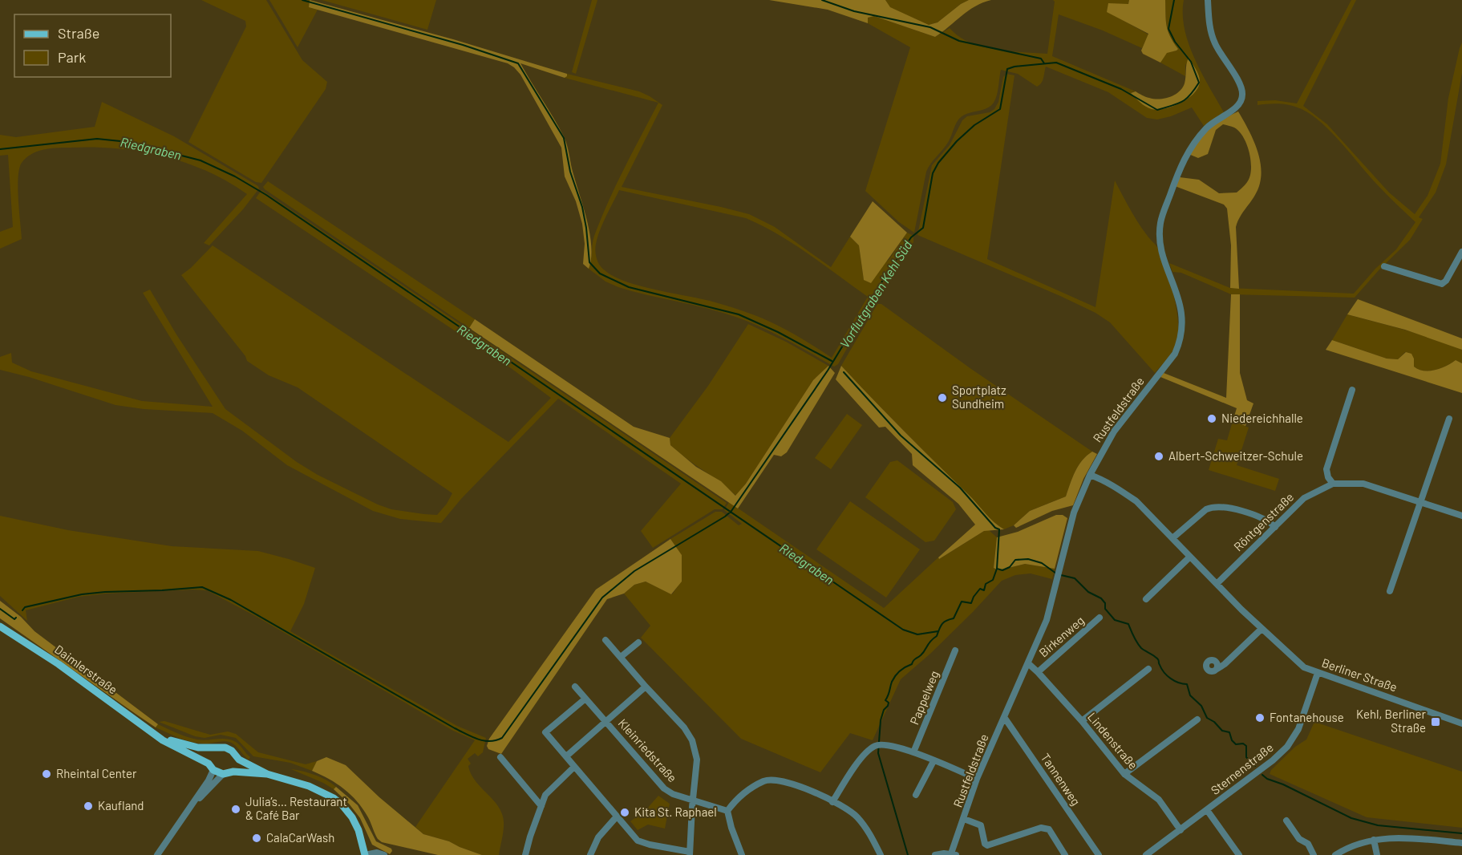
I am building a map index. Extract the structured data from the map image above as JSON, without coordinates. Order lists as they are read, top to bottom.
{
  "streets": {
    "main road": ["Daimlerstraße"],
    "street": [
      "Rustfeldstraße",
      "Röntgenstraße",
      "Birkenweg",
      "Berliner Straße",
      "Pappelweg",
      "Lindenstraße",
      "Kleinriedstraße",
      "Sternenstraße",
      "Tannenweg"
    ]
  },
  "crossings": [
    ["Rustfeldstraße", "Berliner Straße"],
    ["Rustfeldstraße", "Lindenstraße"],
    ["Rustfeldstraße", "Tannenweg"],
    ["Röntgenstraße", "Berliner Straße"],
    ["Birkenweg", "Lindenstraße"],
    ["Berliner Straße", "Sternenstraße"],
    ["Lindenstraße", "Sternenstraße"]
  ],
  "water": ["Riedgraben", "Vorflutgraben Kehl Süd"],
  "places": {
    "other": [
      "Sportplatz Sundheim",
      "Niedereichhalle",
      "Albert-Schweitzer-Schule",
      "Fontanehouse",
      "Rheintal Center",
      "Kaufland",
      "Julia’s… Restaurant & Café Bar",
      "Kita St. Raphael",
      "CalaCarWash"
    ],
    "transit": ["Kehl, Berliner Straße"]
  },
  "legend": ["Straße", "Park"]
}
